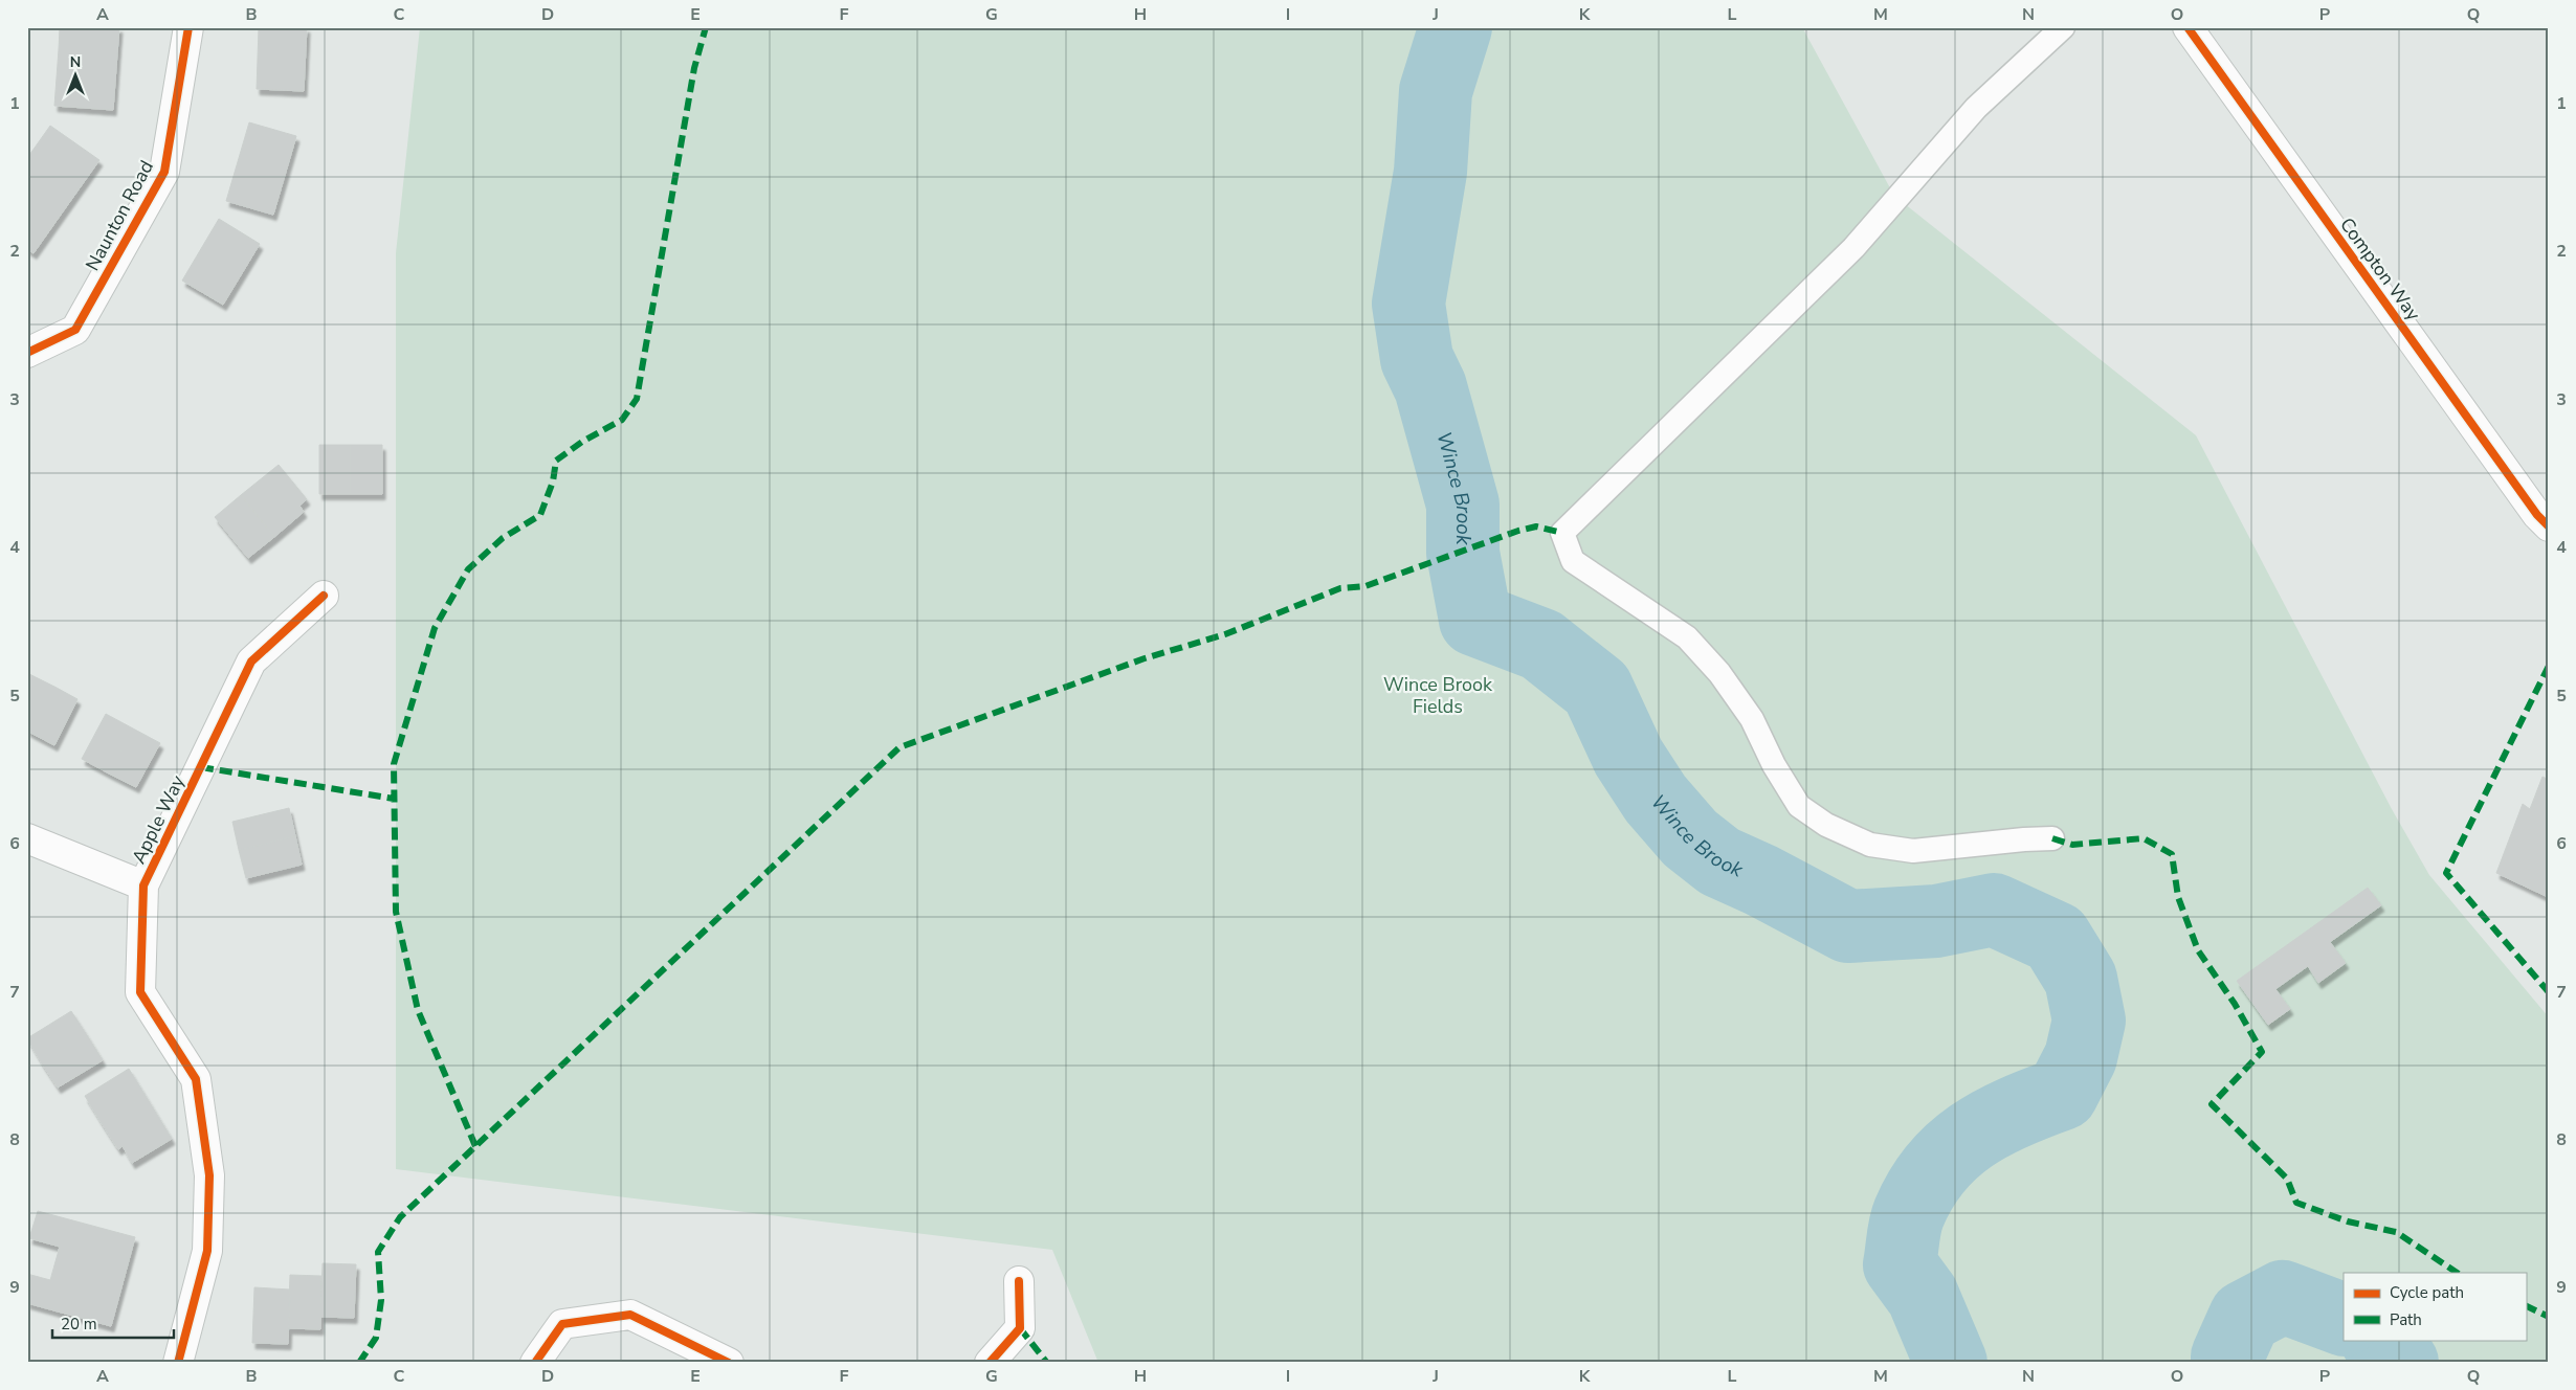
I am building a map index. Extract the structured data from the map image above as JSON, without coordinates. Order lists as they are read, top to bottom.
{
  "streets": {
    "street": ["Naunton Road", "Compton Way", "Apple Way"]
  },
  "water": ["Wince Brook"],
  "parks": ["Wince Brook Fields"],
  "legend": ["Cycle path", "Path"],
  "scale_bar": "20 m",
  "north": "top",
  "grid": {
    "columns": [
      "A",
      "B",
      "C",
      "D",
      "E",
      "F",
      "G",
      "H",
      "I",
      "J",
      "K",
      "L",
      "M",
      "N",
      "O",
      "P",
      "Q"
    ],
    "rows": [
      "1",
      "2",
      "3",
      "4",
      "5",
      "6",
      "7",
      "8",
      "9"
    ]
  }
}
